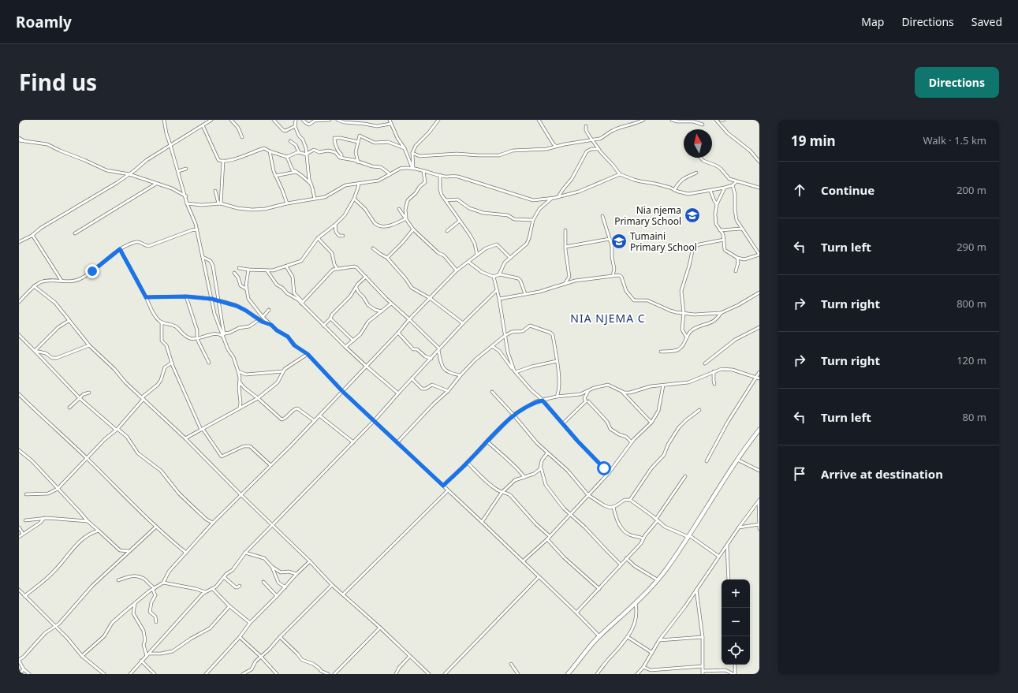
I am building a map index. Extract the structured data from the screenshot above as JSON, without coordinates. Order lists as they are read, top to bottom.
{
  "districts": ["NIA NJEMA C"],
  "places": {
    "school or university": ["Nia njema Primary School", "Tumaini Primary School"]
  },
  "north": "top",
  "page": {
    "header": "Roamly",
    "nav": ["Map", "Directions", "Saved"],
    "title": "Find us",
    "buttons": "Directions",
    "heading": ["19 min", "Walk · 1.5 km"],
    "list": [
      ["Continue", "200 m"],
      ["Turn left", "290 m"],
      ["Turn right", "800 m"],
      ["Turn right", "120 m"],
      ["Turn left", "80 m"],
      "Arrive at destination"
    ],
    "map_buttons": ["+", "−"]
  }
}
